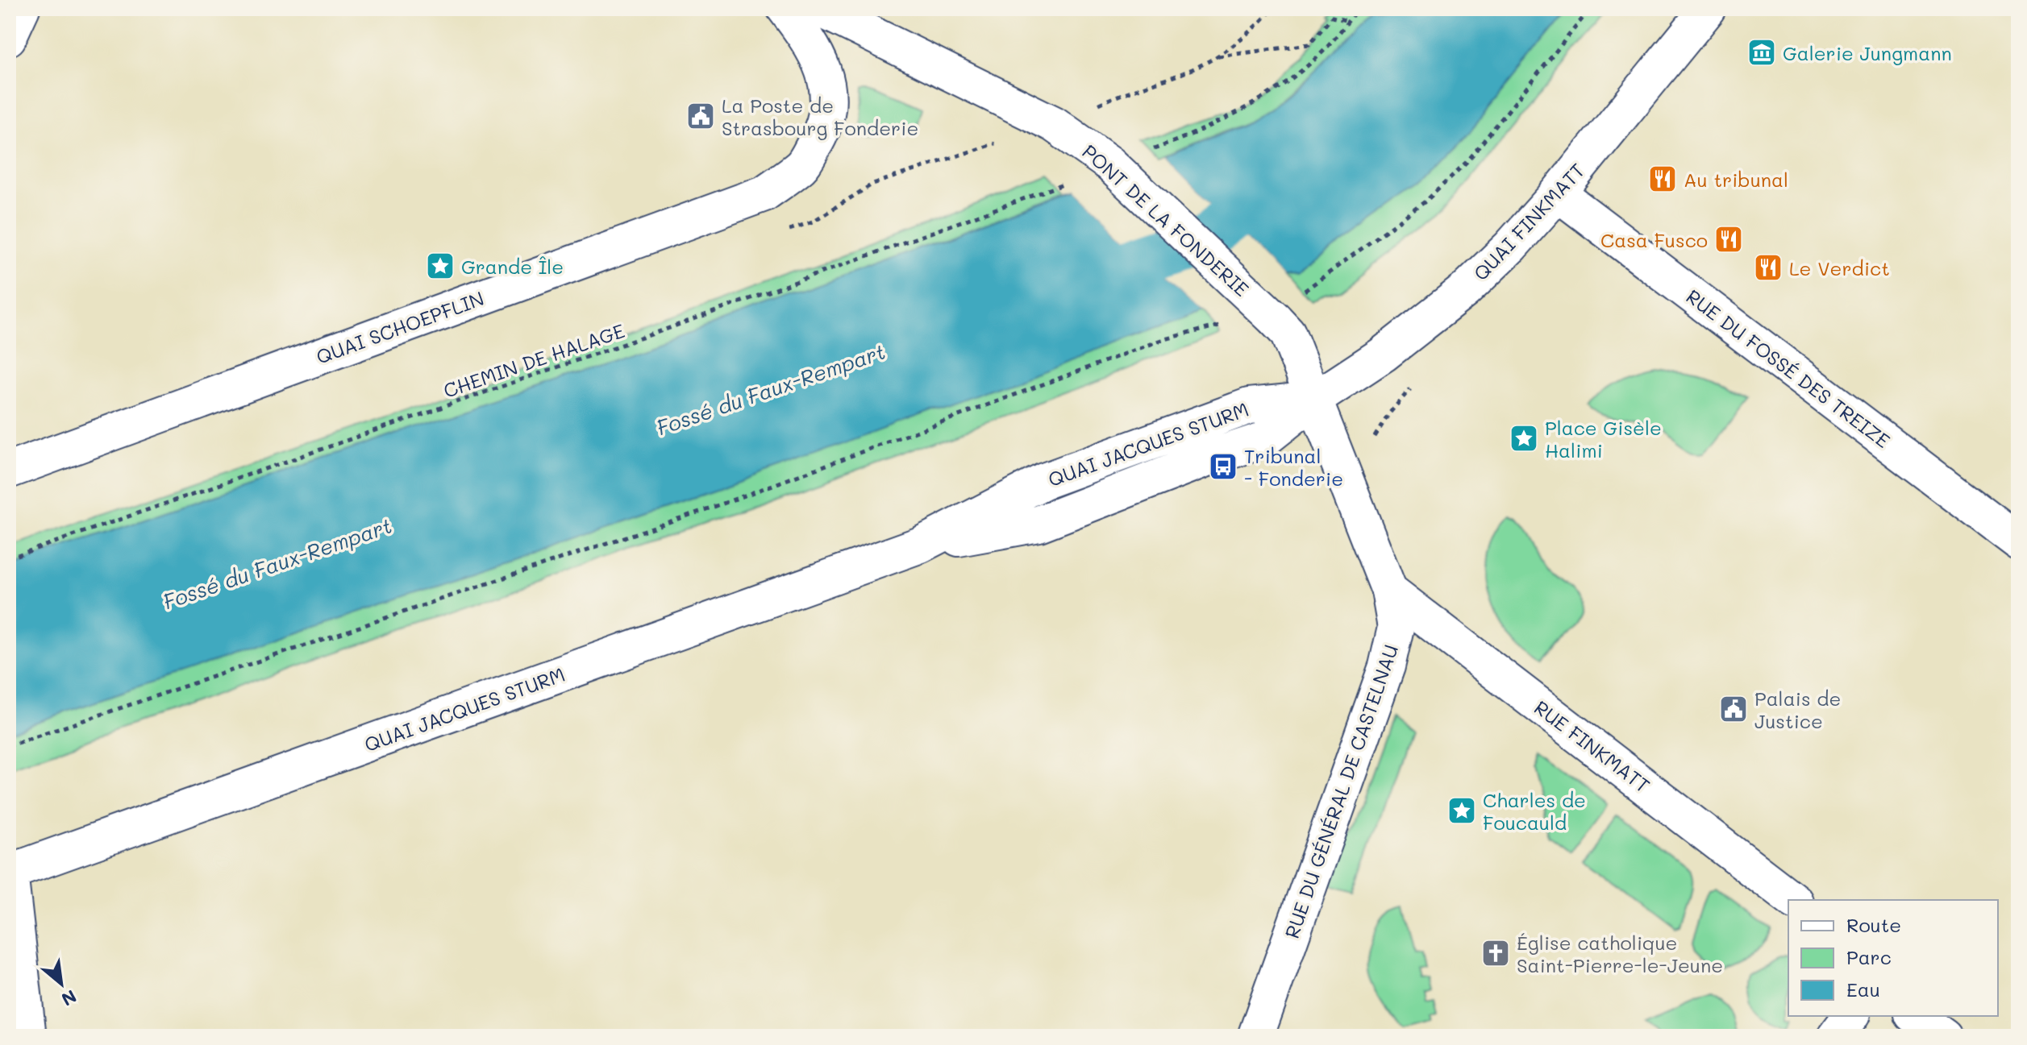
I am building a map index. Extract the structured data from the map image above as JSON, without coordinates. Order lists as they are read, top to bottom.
{
  "streets": {
    "street": [
      "PONT DE LA FONDERIE",
      "QUAI FINKMATT",
      "QUAI SCHOEPFLIN",
      "RUE DU FOSSÉ DES TREIZE",
      "QUAI JACQUES STURM",
      "RUE FINKMATT",
      "RUE DU GÉNÉRAL DE CASTELNAU"
    ],
    "path": ["CHEMIN DE HALAGE"]
  },
  "crossings": [
    ["PONT DE LA FONDERIE", "QUAI FINKMATT"],
    ["PONT DE LA FONDERIE", "QUAI JACQUES STURM"],
    ["PONT DE LA FONDERIE", "RUE DU GÉNÉRAL DE CASTELNAU"],
    ["QUAI FINKMATT", "RUE DU FOSSÉ DES TREIZE"],
    ["QUAI FINKMATT", "QUAI JACQUES STURM"],
    ["QUAI FINKMATT", "RUE DU GÉNÉRAL DE CASTELNAU"],
    ["QUAI JACQUES STURM", "RUE DU GÉNÉRAL DE CASTELNAU"],
    ["RUE FINKMATT", "RUE DU GÉNÉRAL DE CASTELNAU"]
  ],
  "water": ["Fossé du Faux-Rempart"],
  "places": {
    "museum": ["Galerie Jungmann"],
    "public building": ["La Poste de Strasbourg Fonderie", "Palais de Justice"],
    "restaurant": ["Au tribunal", "Casa Fusco", "Le Verdict"],
    "place": ["Grande Île", "Place Gisèle Halimi", "Charles de Foucauld"],
    "bus stop": ["Tribunal - Fonderie"],
    "church": ["Église catholique Saint-Pierre-le-Jeune"]
  },
  "legend": ["Route", "Parc", "Eau"],
  "north": "bottom right"
}
